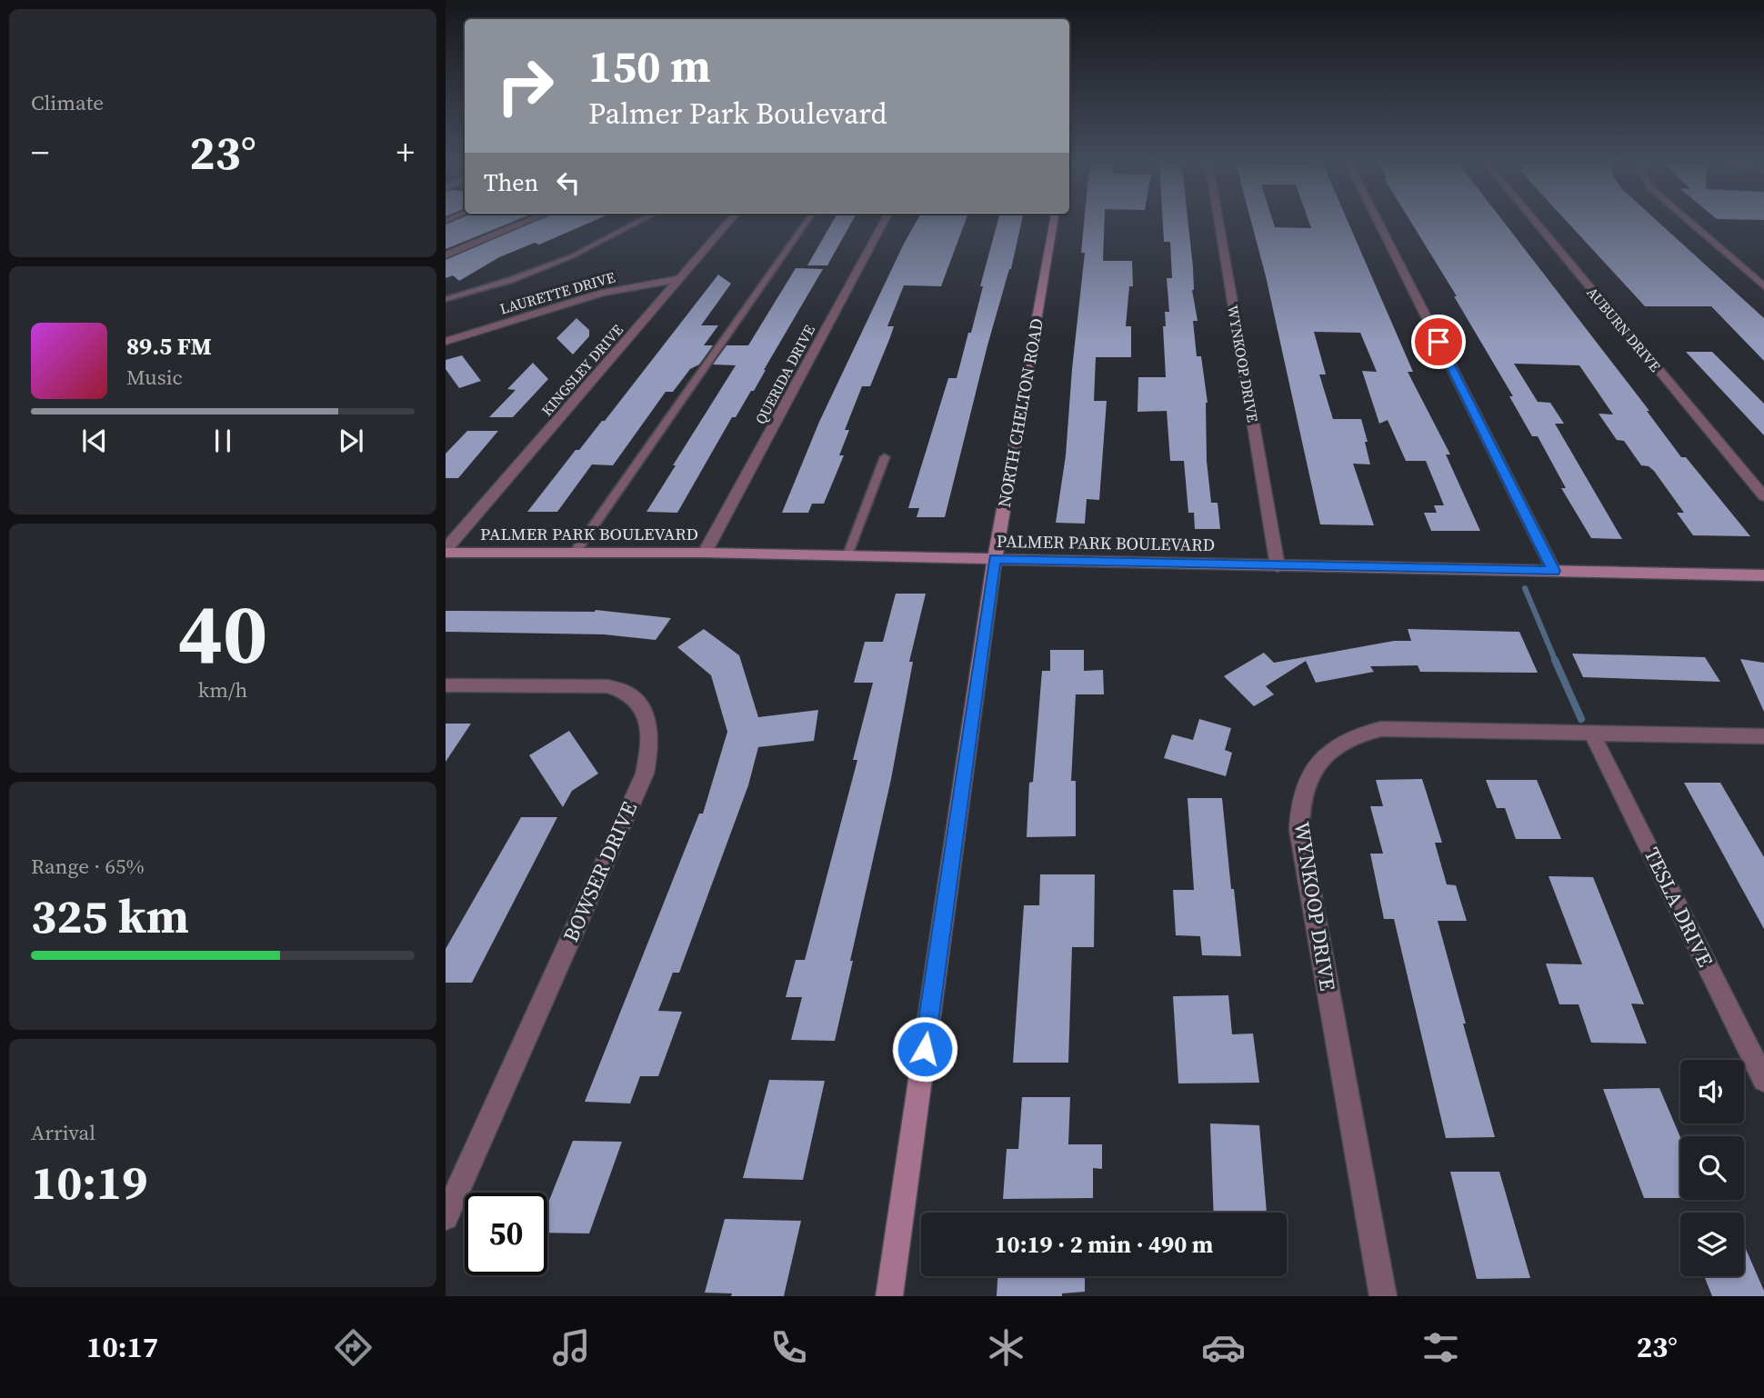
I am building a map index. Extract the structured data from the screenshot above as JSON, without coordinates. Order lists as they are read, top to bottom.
{
  "streets": {
    "main road": ["NORTH CHELTON ROAD", "PALMER PARK BOULEVARD"],
    "street": [
      "LAURETTE DRIVE",
      "AUBURN DRIVE",
      "WYNKOOP DRIVE",
      "KINGSLEY DRIVE",
      "QUERIDA DRIVE",
      "BOWSER DRIVE",
      "TESLA DRIVE"
    ]
  },
  "crossings": [
    ["LAURETTE DRIVE", "KINGSLEY DRIVE"],
    ["WYNKOOP DRIVE", "PALMER PARK BOULEVARD"],
    ["WYNKOOP DRIVE", "TESLA DRIVE"],
    ["KINGSLEY DRIVE", "PALMER PARK BOULEVARD"],
    ["QUERIDA DRIVE", "PALMER PARK BOULEVARD"],
    ["NORTH CHELTON ROAD", "PALMER PARK BOULEVARD"]
  ],
  "page": {
    "tile": [
      "Climate",
      ["40", "km/h"],
      ["Range · 65%", "325 km"],
      ["Arrival", "10:19"]
    ],
    "turn": ["150 m", "Palmer Park Boulevard"],
    "heat": ["−", "23°", "+"],
    "then": "Then",
    "song": ["89.5 FM", "Music"],
    "limit": "50",
    "trip": "10:19 · 2 min · 490 m",
    "tabs": ["10:17", "23°"]
  }
}
